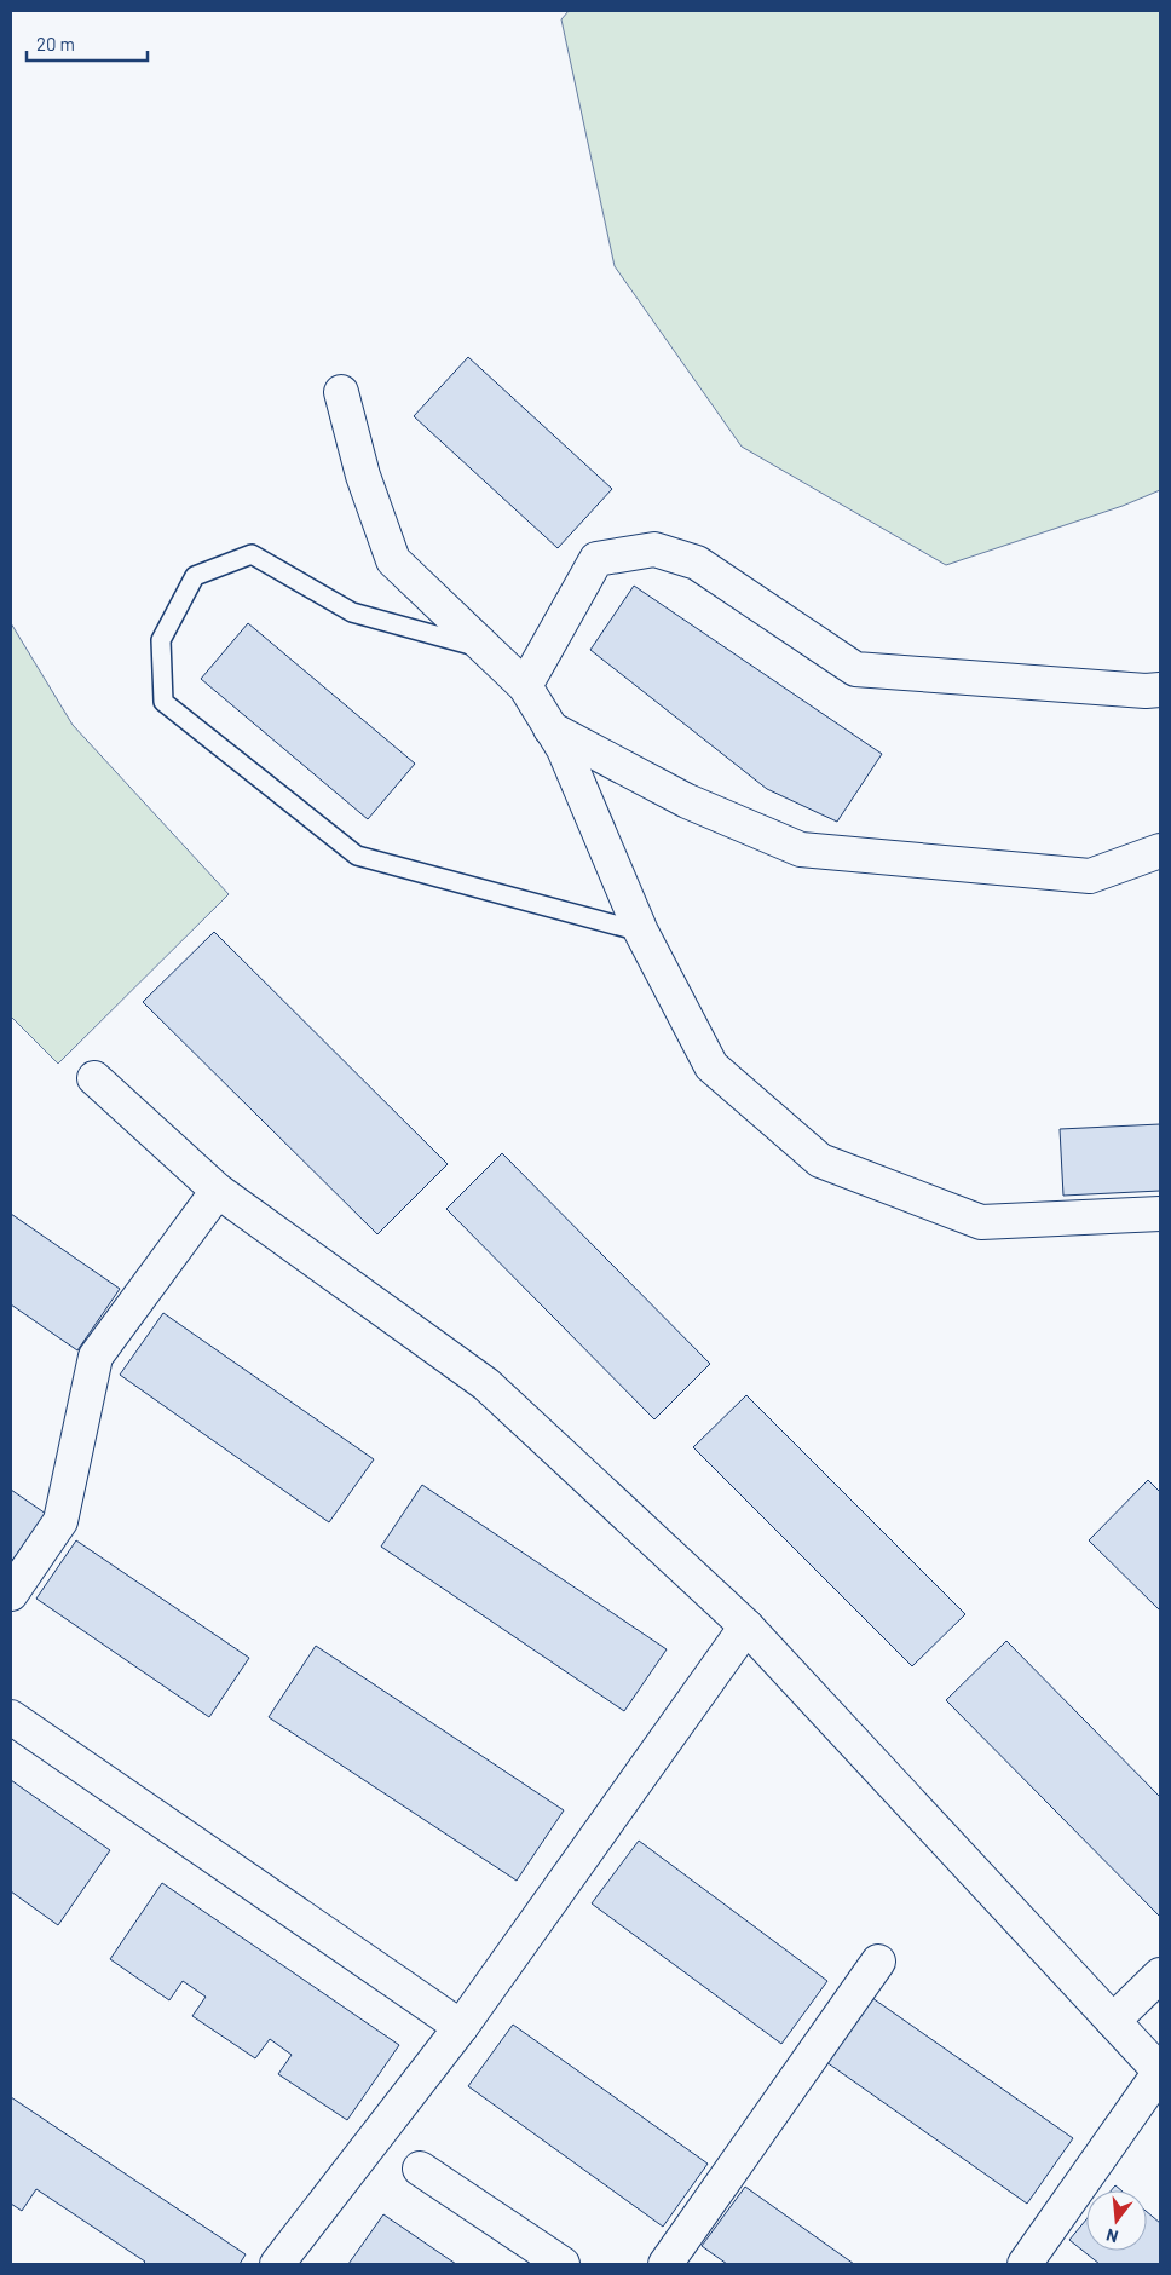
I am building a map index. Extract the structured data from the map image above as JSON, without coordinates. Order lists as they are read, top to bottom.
{
  "scale_bar": "20 m",
  "north": "bottom"
}
